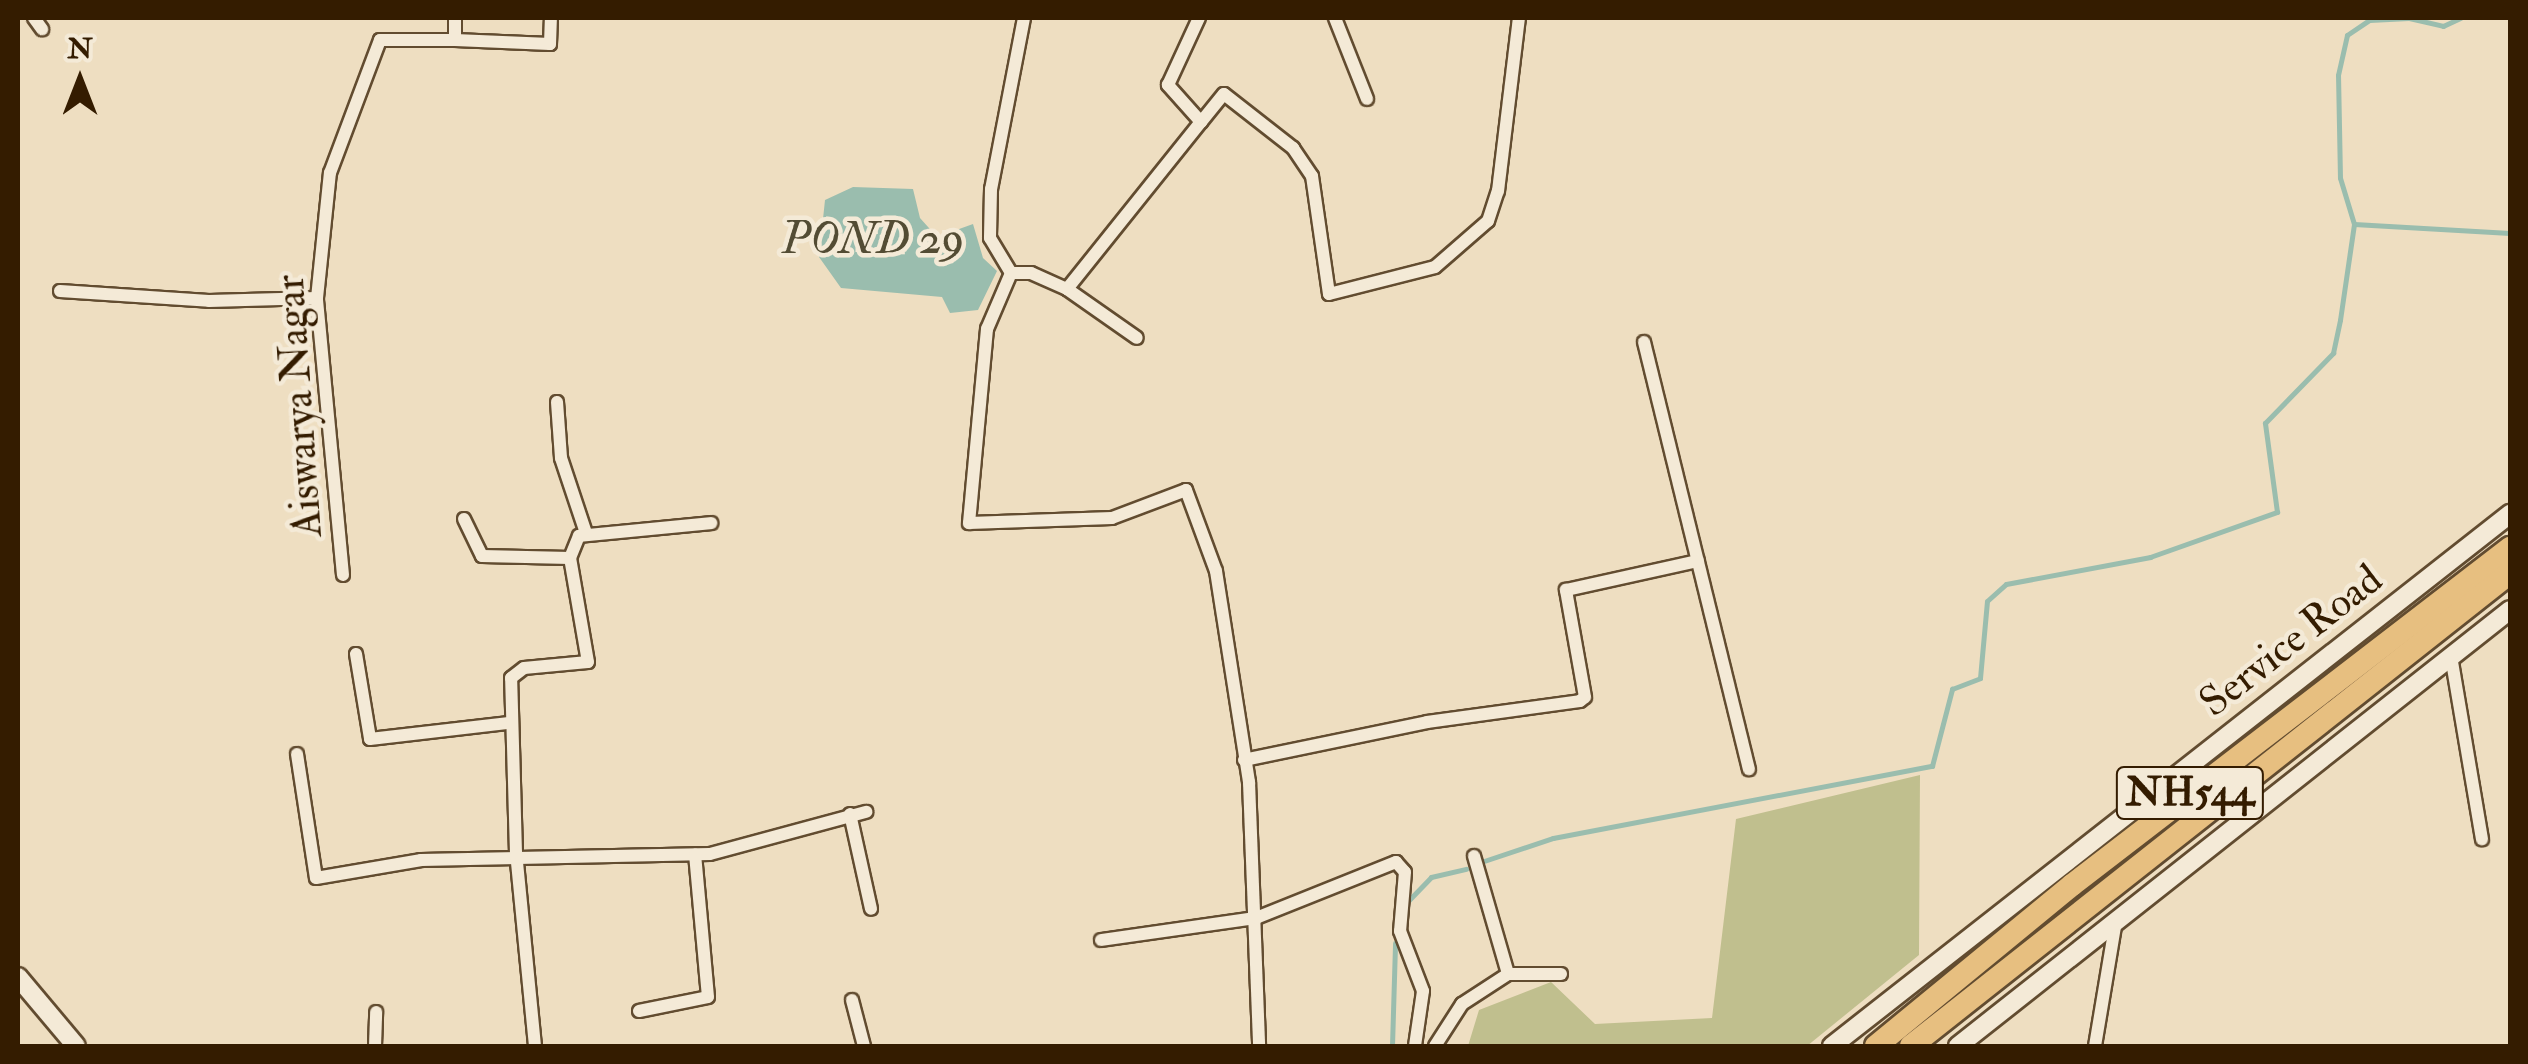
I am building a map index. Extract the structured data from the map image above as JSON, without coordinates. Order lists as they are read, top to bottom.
{
  "streets": {
    "highway": ["NH544"],
    "street": ["Aiswarya Nagar", "Service Road"]
  },
  "water": ["POND 29"],
  "north": "top"
}
